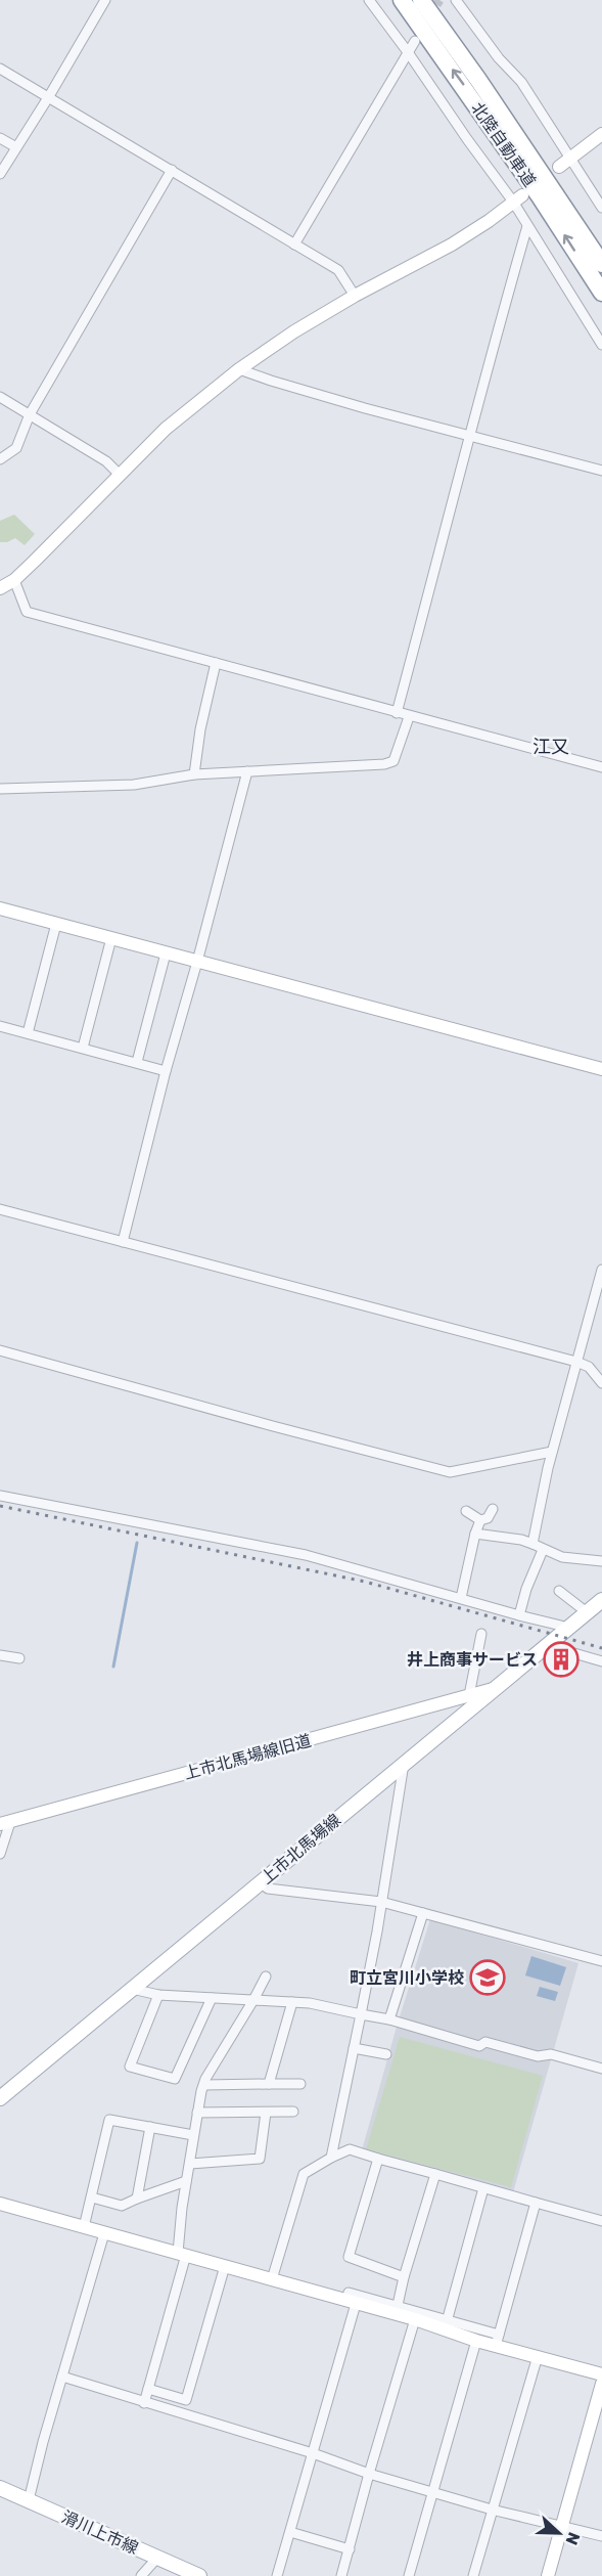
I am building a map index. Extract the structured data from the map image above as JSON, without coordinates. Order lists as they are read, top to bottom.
{
  "streets": {
    "highway": ["北陸自動車道"],
    "main road": ["上市北馬場線", "滑川上市線"],
    "street": ["上市北馬場線旧道"]
  },
  "crossings": [
    ["上市北馬場線旧道", "上市北馬場線"]
  ],
  "districts": ["江又"],
  "places": {
    "building": ["井上商事サービス"],
    "school or university": ["町立宮川小学校"]
  },
  "north": "right"
}
